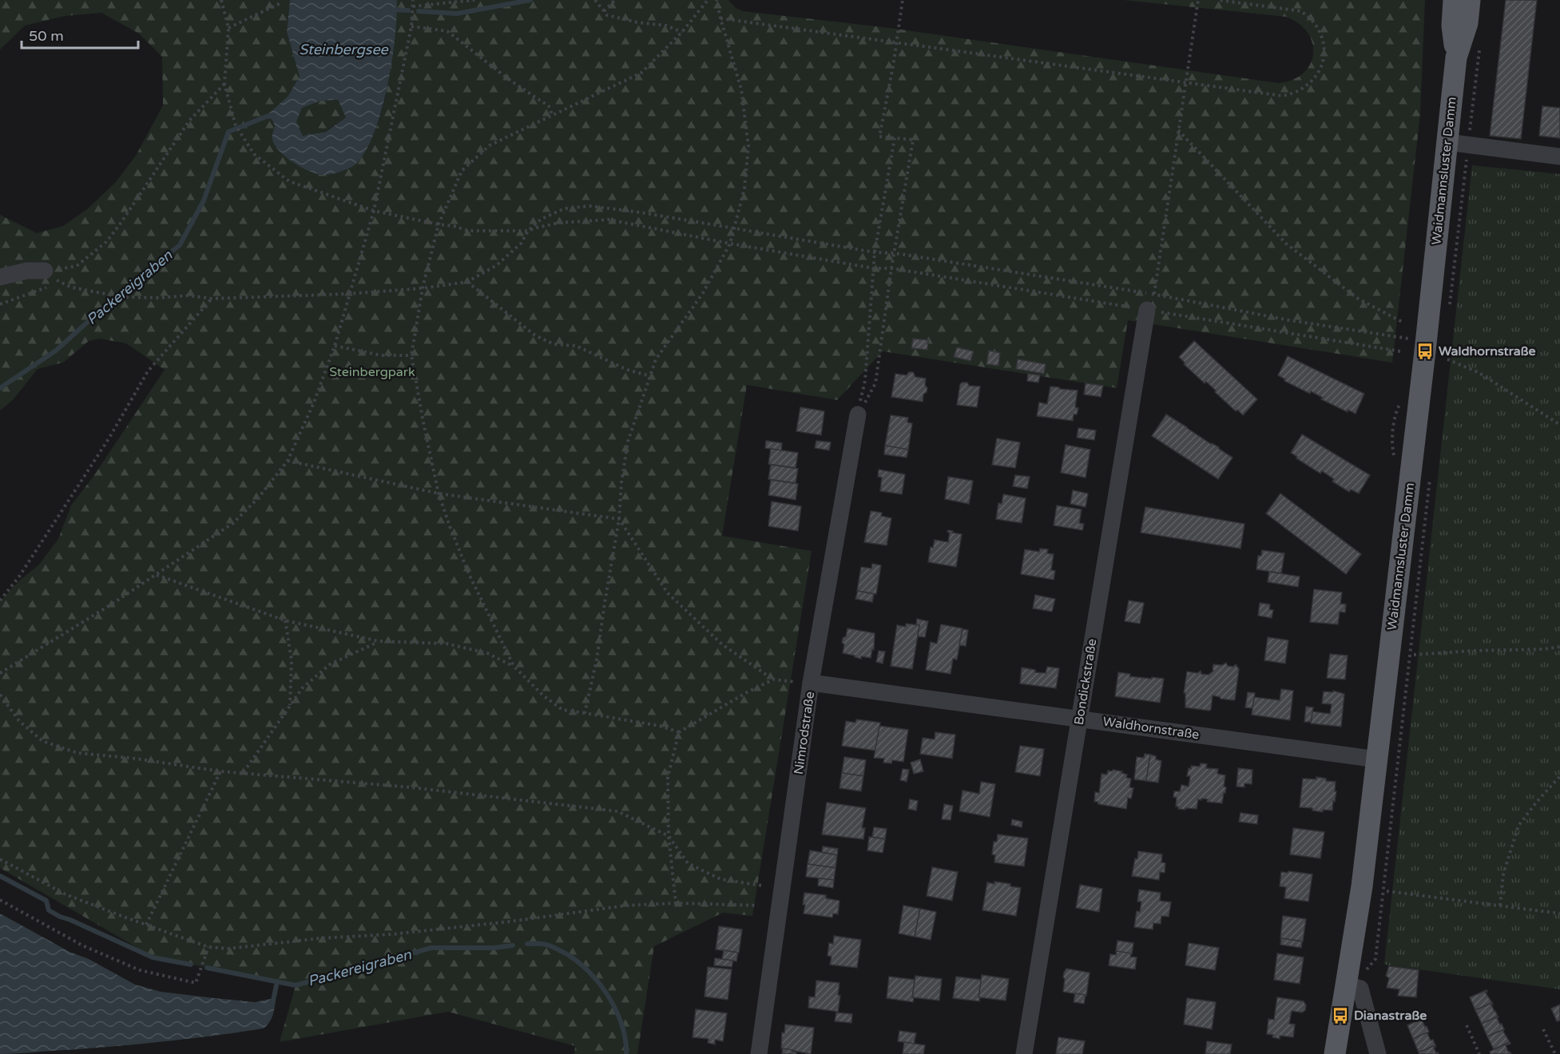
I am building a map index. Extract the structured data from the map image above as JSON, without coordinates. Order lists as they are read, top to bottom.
{
  "streets": {
    "main road": ["Waidmannsluster Damm"],
    "street": ["Bondickstraße", "Waldhornstraße", "Nimrodstraße"]
  },
  "crossings": [
    ["Waidmannsluster Damm", "Waldhornstraße"],
    ["Bondickstraße", "Waldhornstraße"],
    ["Waldhornstraße", "Nimrodstraße"]
  ],
  "water": ["Steinbergsee", "Packereigraben"],
  "parks": ["Steinbergpark"],
  "places": {
    "bus stop": ["Waldhornstraße", "Dianastraße"]
  },
  "scale_bar": "50 m"
}
